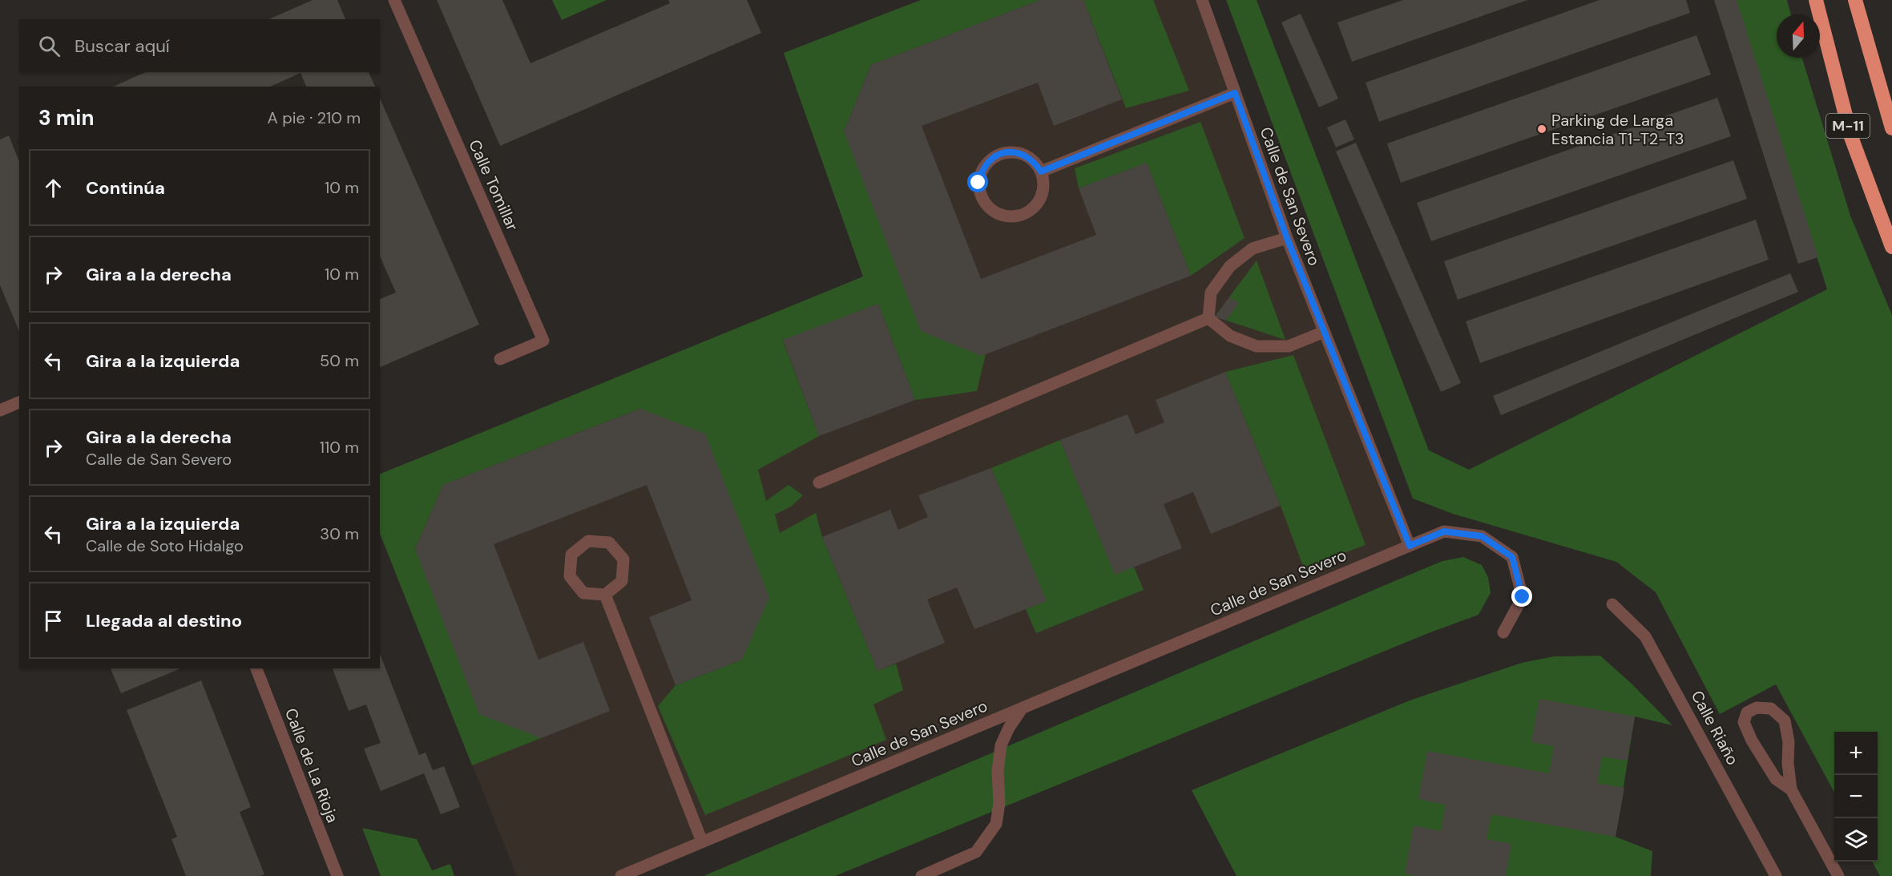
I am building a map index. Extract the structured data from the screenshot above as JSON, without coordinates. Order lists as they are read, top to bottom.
{
  "streets": {
    "highway": ["M-11"],
    "street": [
      "Calle Tomillar",
      "Calle de San Severo",
      "Calle Riaño",
      "Calle de La Rioja"
    ]
  },
  "places": ["Parking de Larga Estancia T1-T2-T3"],
  "north": "top",
  "page": {
    "search": "Buscar aquí",
    "heading": ["3 min", "A pie · 210 m"],
    "list": [
      ["Continúa", "10 m"],
      ["Gira a la derecha", "10 m"],
      ["Gira a la izquierda", "50 m"],
      ["Gira a la derecha", "Calle de San Severo", "110 m"],
      ["Gira a la izquierda", "Calle de Soto Hidalgo", "30 m"],
      "Llegada al destino"
    ],
    "map_buttons": ["+", "−"]
  }
}
